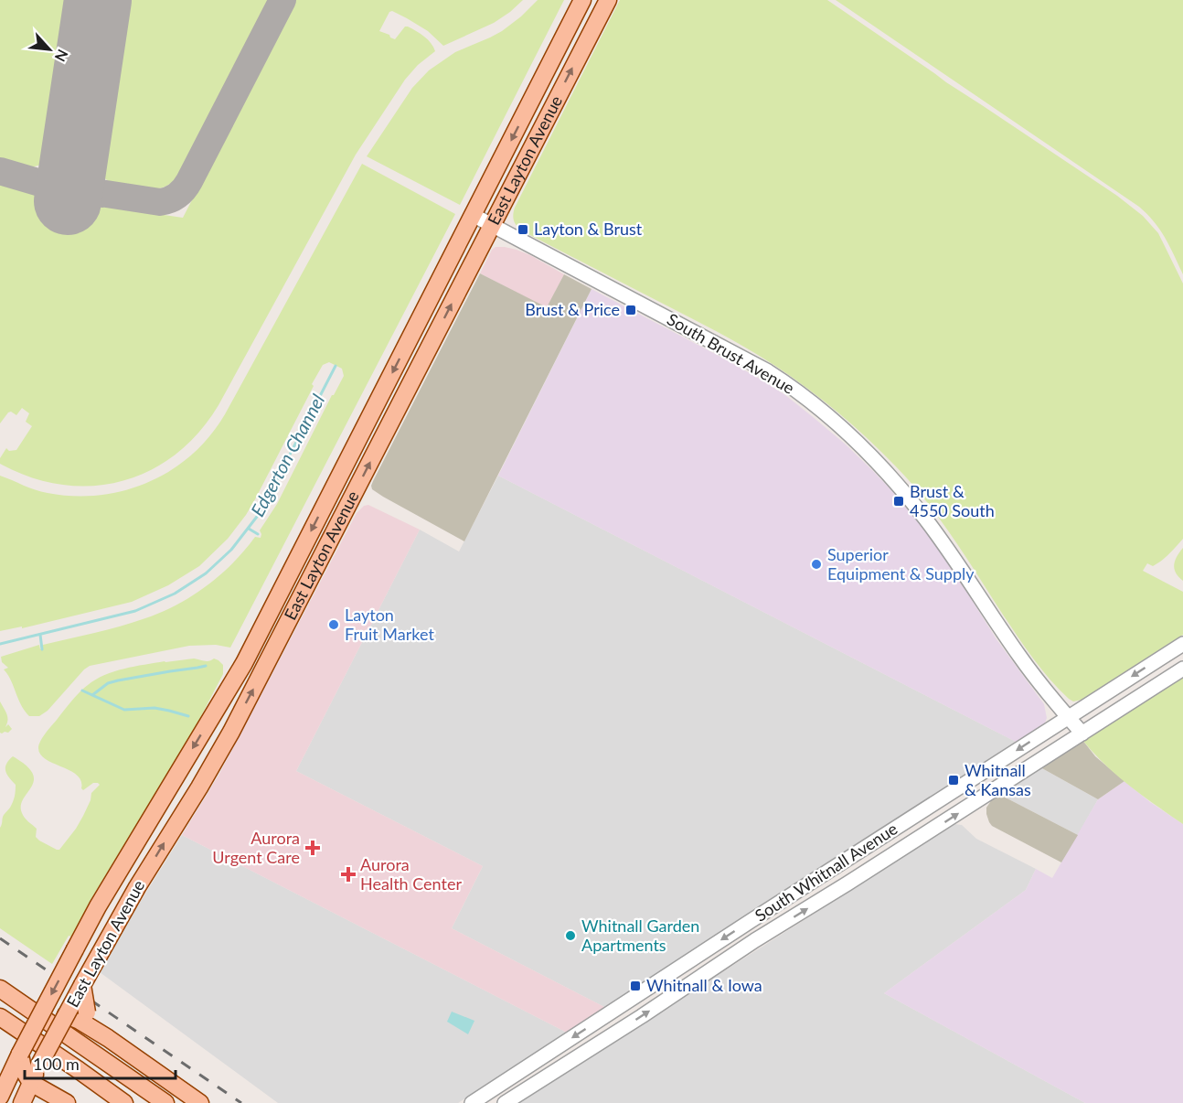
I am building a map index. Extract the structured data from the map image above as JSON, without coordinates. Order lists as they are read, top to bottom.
{
  "streets": {
    "main road": ["East Layton Avenue"],
    "street": ["South Brust Avenue", "South Whitnall Avenue"]
  },
  "crossings": [
    ["East Layton Avenue", "South Brust Avenue"],
    ["South Brust Avenue", "South Whitnall Avenue"]
  ],
  "water": ["Edgerton Channel"],
  "places": {
    "transit": [
      "Layton & Brust",
      "Brust & Price",
      "Brust & 4550 South",
      "Whitnall & Kansas",
      "Whitnall & Iowa"
    ],
    "other": ["Superior Equipment & Supply", "Layton Fruit Market", "Whitnall Garden Apartments"],
    "health": ["Aurora Urgent Care", "Aurora Health Center"]
  },
  "scale_bar": "100 m",
  "north": "bottom right"
}
